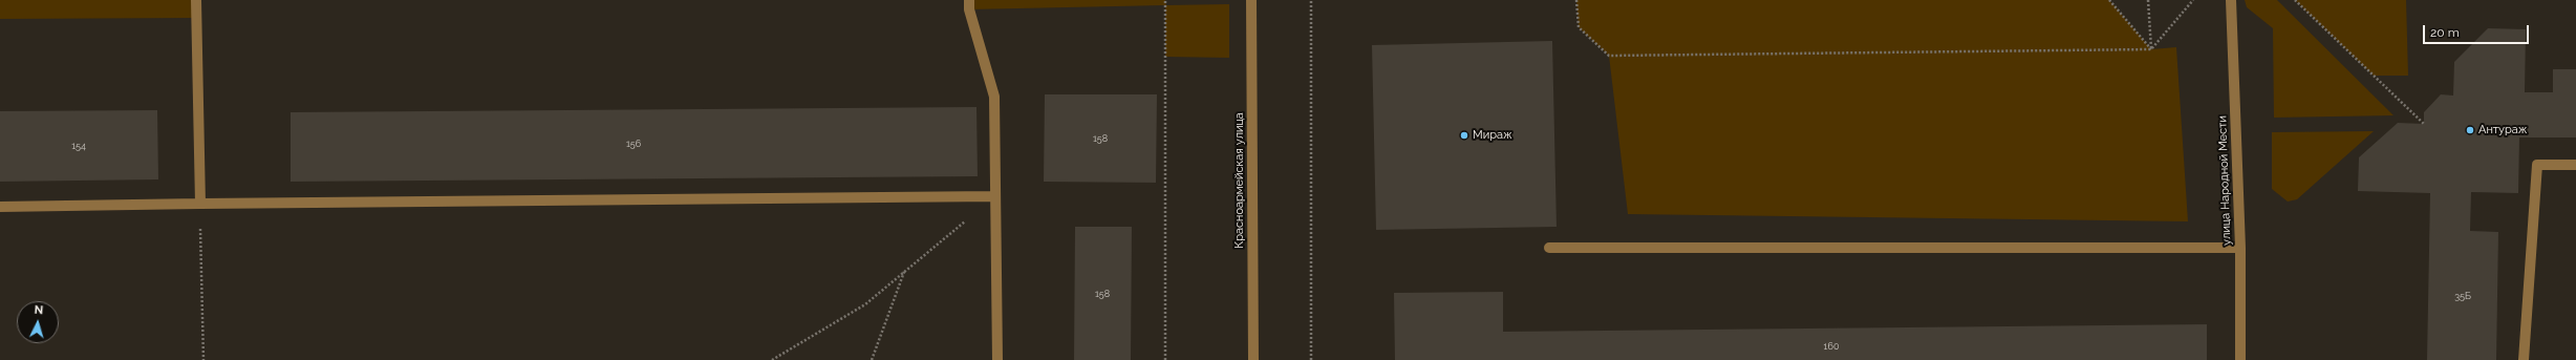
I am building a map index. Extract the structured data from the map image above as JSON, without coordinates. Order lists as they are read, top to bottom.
{
  "streets": {
    "street": ["Красноармейская улица", "улица Народной Мести"]
  },
  "places": ["Антураж", "Мираж"],
  "house_numbers": [
    "158",
    "156",
    "154",
    "158",
    "35Б",
    "160"
  ],
  "scale_bar": "20 m",
  "north": "top"
}
